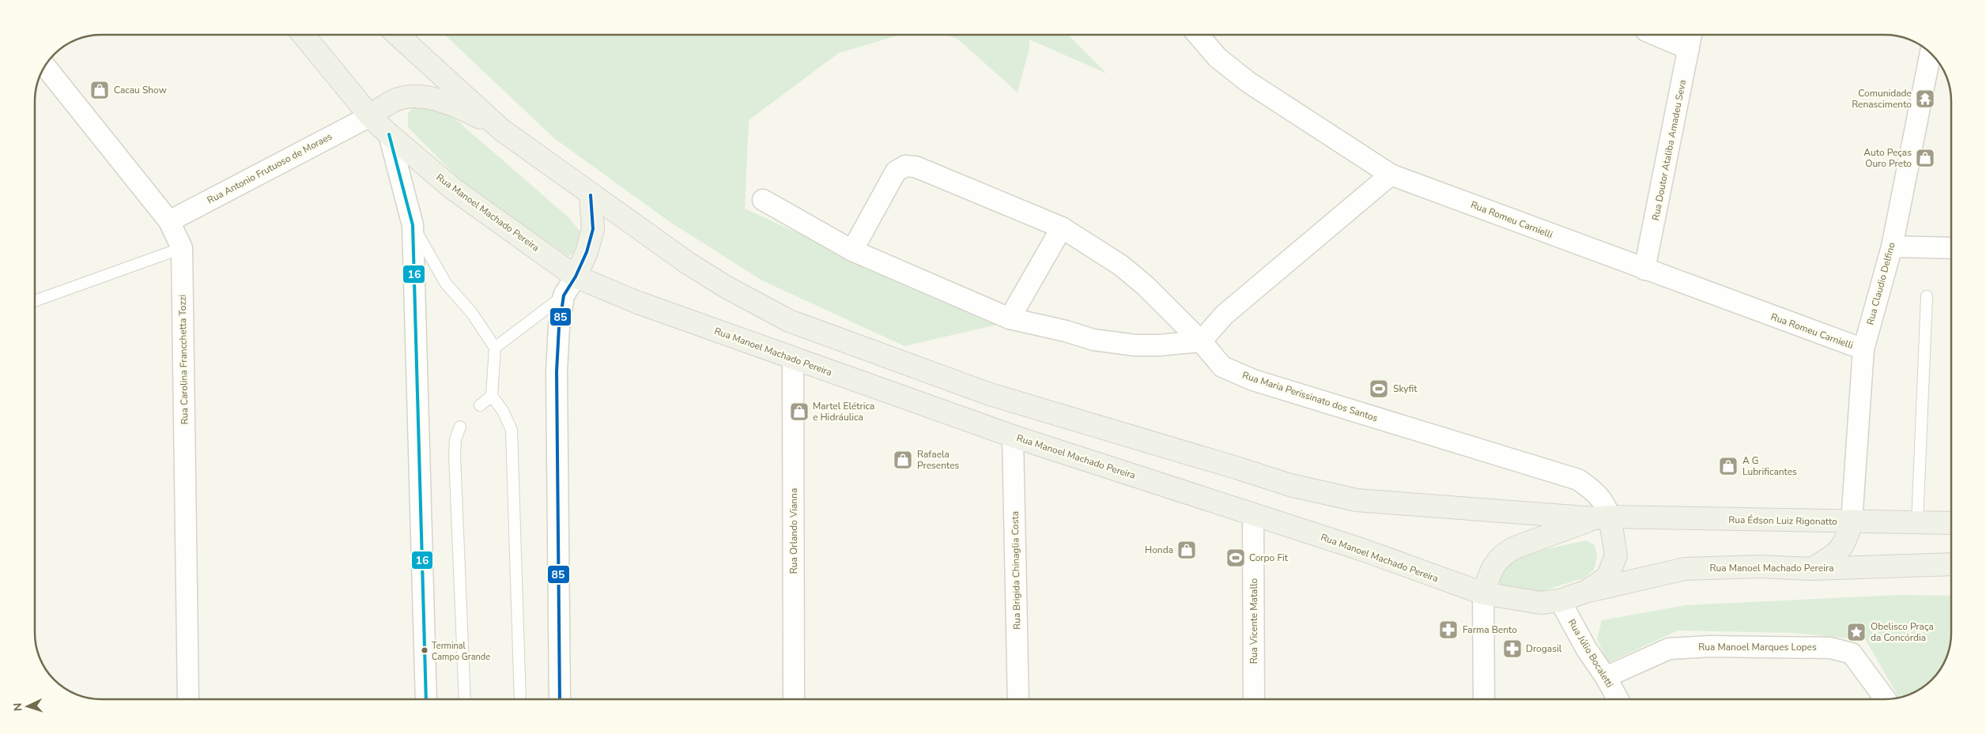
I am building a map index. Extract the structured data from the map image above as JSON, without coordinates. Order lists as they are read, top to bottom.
{
  "streets": {
    "main road": ["Rua Manoel Machado Pereira", "Rua Édson Luiz Rigonatto"],
    "street": [
      "Rua Doutor Ataliba Amadeu Seva",
      "Rua Antonio Frutuoso de Moraes",
      "Rua Romeu Carnielli",
      "Rua Claudio Delfino",
      "Rua Carolina Francchetta Tozzi",
      "Rua Maria Perissinato dos Santos",
      "Rua Orlando Vianna",
      "Rua Brigida Chinaglia Costa",
      "Rua Vicente Matallo",
      "Rua Manoel Marques Lopes",
      "Rua Júlio Bocaletti"
    ]
  },
  "crossings": [
    ["Rua Doutor Ataliba Amadeu Seva", "Rua Romeu Carnielli"],
    ["Rua Antonio Frutuoso de Moraes", "Rua Manoel Machado Pereira"],
    ["Rua Antonio Frutuoso de Moraes", "Rua Carolina Francchetta Tozzi"],
    ["Rua Manoel Machado Pereira", "Rua Orlando Vianna"],
    ["Rua Manoel Machado Pereira", "Rua Brigida Chinaglia Costa"],
    ["Rua Manoel Machado Pereira", "Rua Vicente Matallo"],
    ["Rua Manoel Machado Pereira", "Rua Júlio Bocaletti"],
    ["Rua Romeu Carnielli", "Rua Claudio Delfino"],
    ["Rua Claudio Delfino", "Rua Édson Luiz Rigonatto"],
    ["Rua Maria Perissinato dos Santos", "Rua Édson Luiz Rigonatto"],
    ["Rua Manoel Marques Lopes", "Rua Júlio Bocaletti"]
  ],
  "places": {
    "shop": [
      "Cacau Show",
      "Auto Peças Ouro Preto",
      "Martel Elétrica e Hidráulica",
      "Rafaela Presentes",
      "A G Lubrificantes",
      "Honda"
    ],
    "temple": ["Comunidade Renascimento"],
    "sports": ["Skyfit", "Corpo Fit"],
    "pharmacy": ["Farma Bento", "Drogasil"],
    "place": ["Obelisco Praça da Concórdia"],
    "other": ["Terminal Campo Grande"]
  },
  "lines": ["transit line 16", "transit line 85"],
  "north": "left"
}
